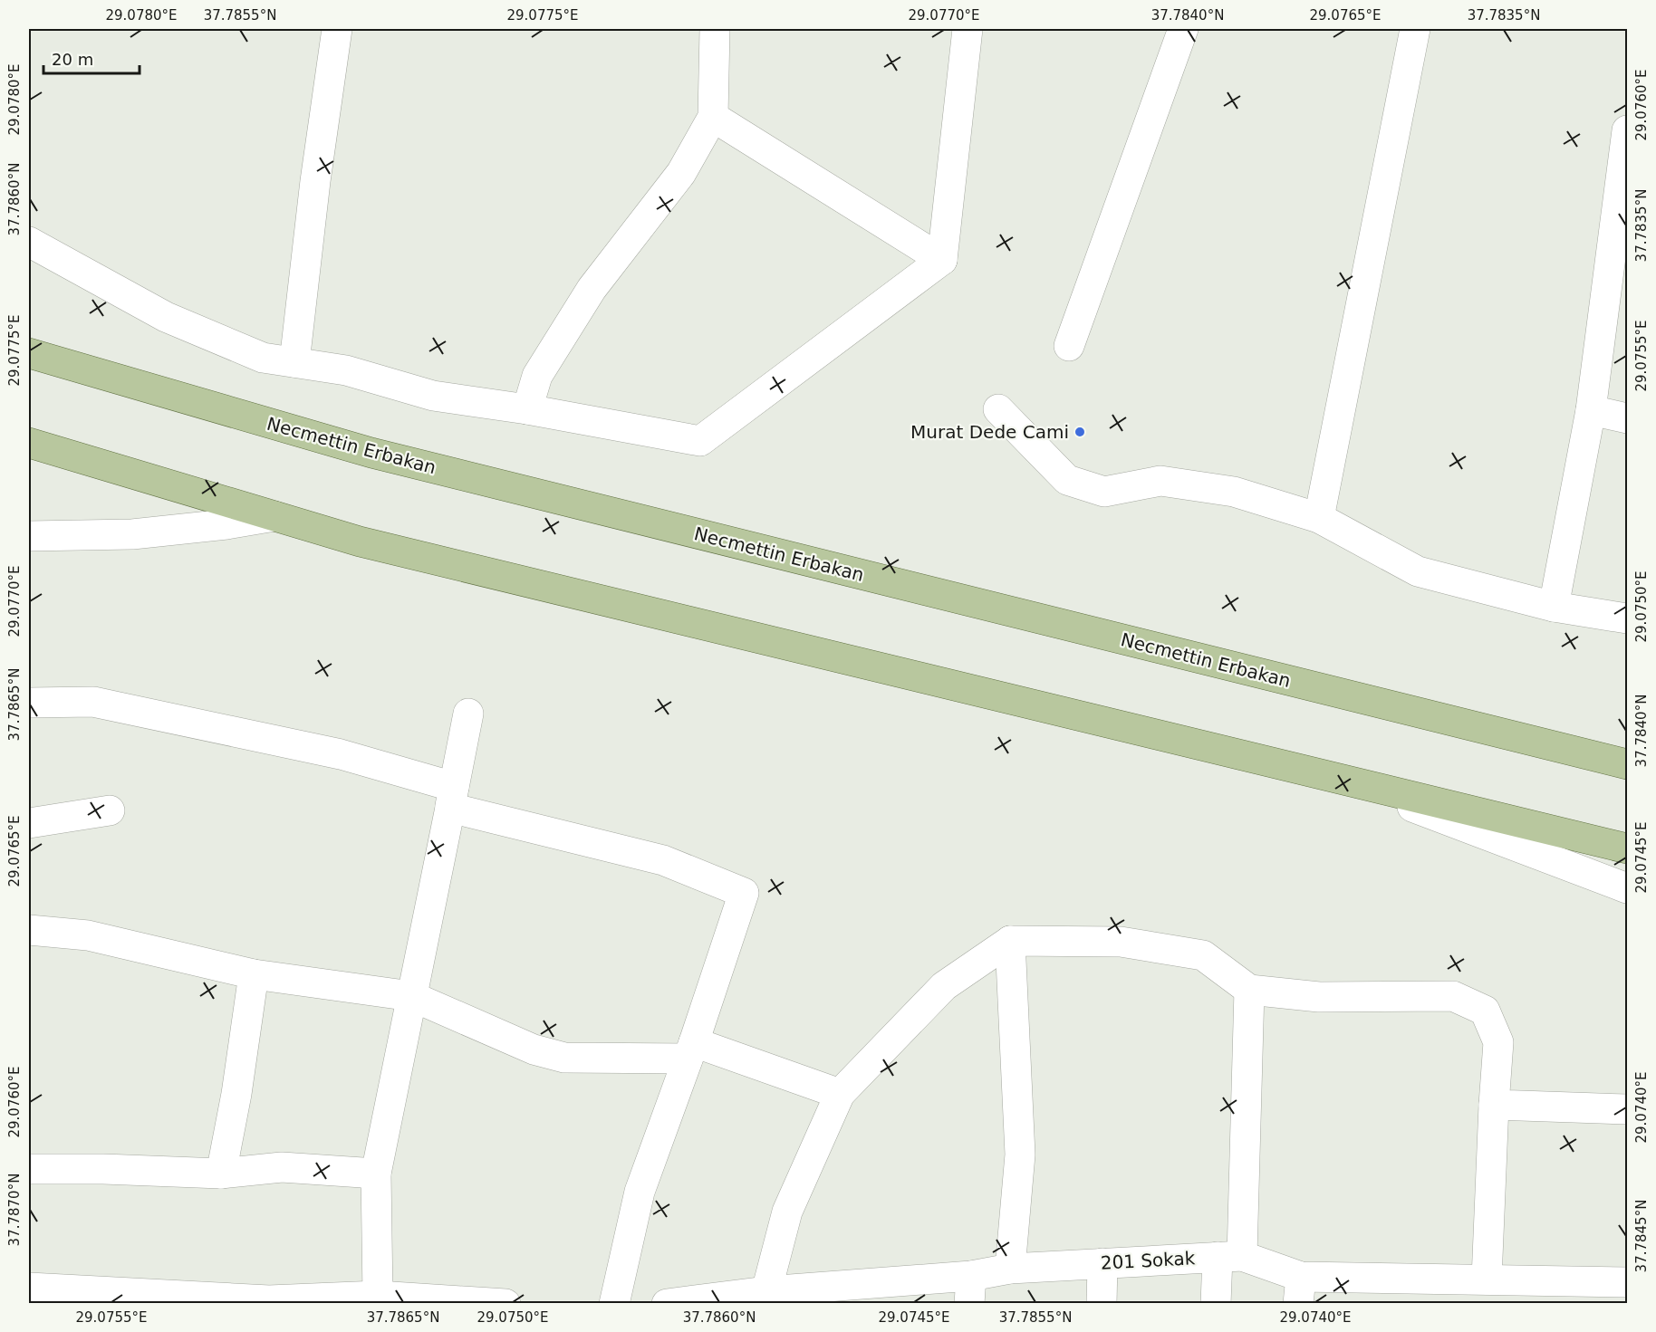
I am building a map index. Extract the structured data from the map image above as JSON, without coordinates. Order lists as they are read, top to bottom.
{
  "streets": {
    "main road": ["Necmettin Erbakan"],
    "street": ["201 Sokak"]
  },
  "places": ["Murat Dede Cami"],
  "scale_bar": "20 m",
  "coordinates": [
    "29.0780°E",
    "37.7855°N",
    "29.0775°E",
    "29.0770°E",
    "37.7840°N",
    "29.0765°E",
    "37.7835°N",
    "29.0760°E",
    "37.7860°N",
    "29.0755°E",
    "29.0750°E",
    "37.7865°N",
    "29.0745°E",
    "29.0740°E",
    "37.7870°N",
    "37.7845°N"
  ]
}
